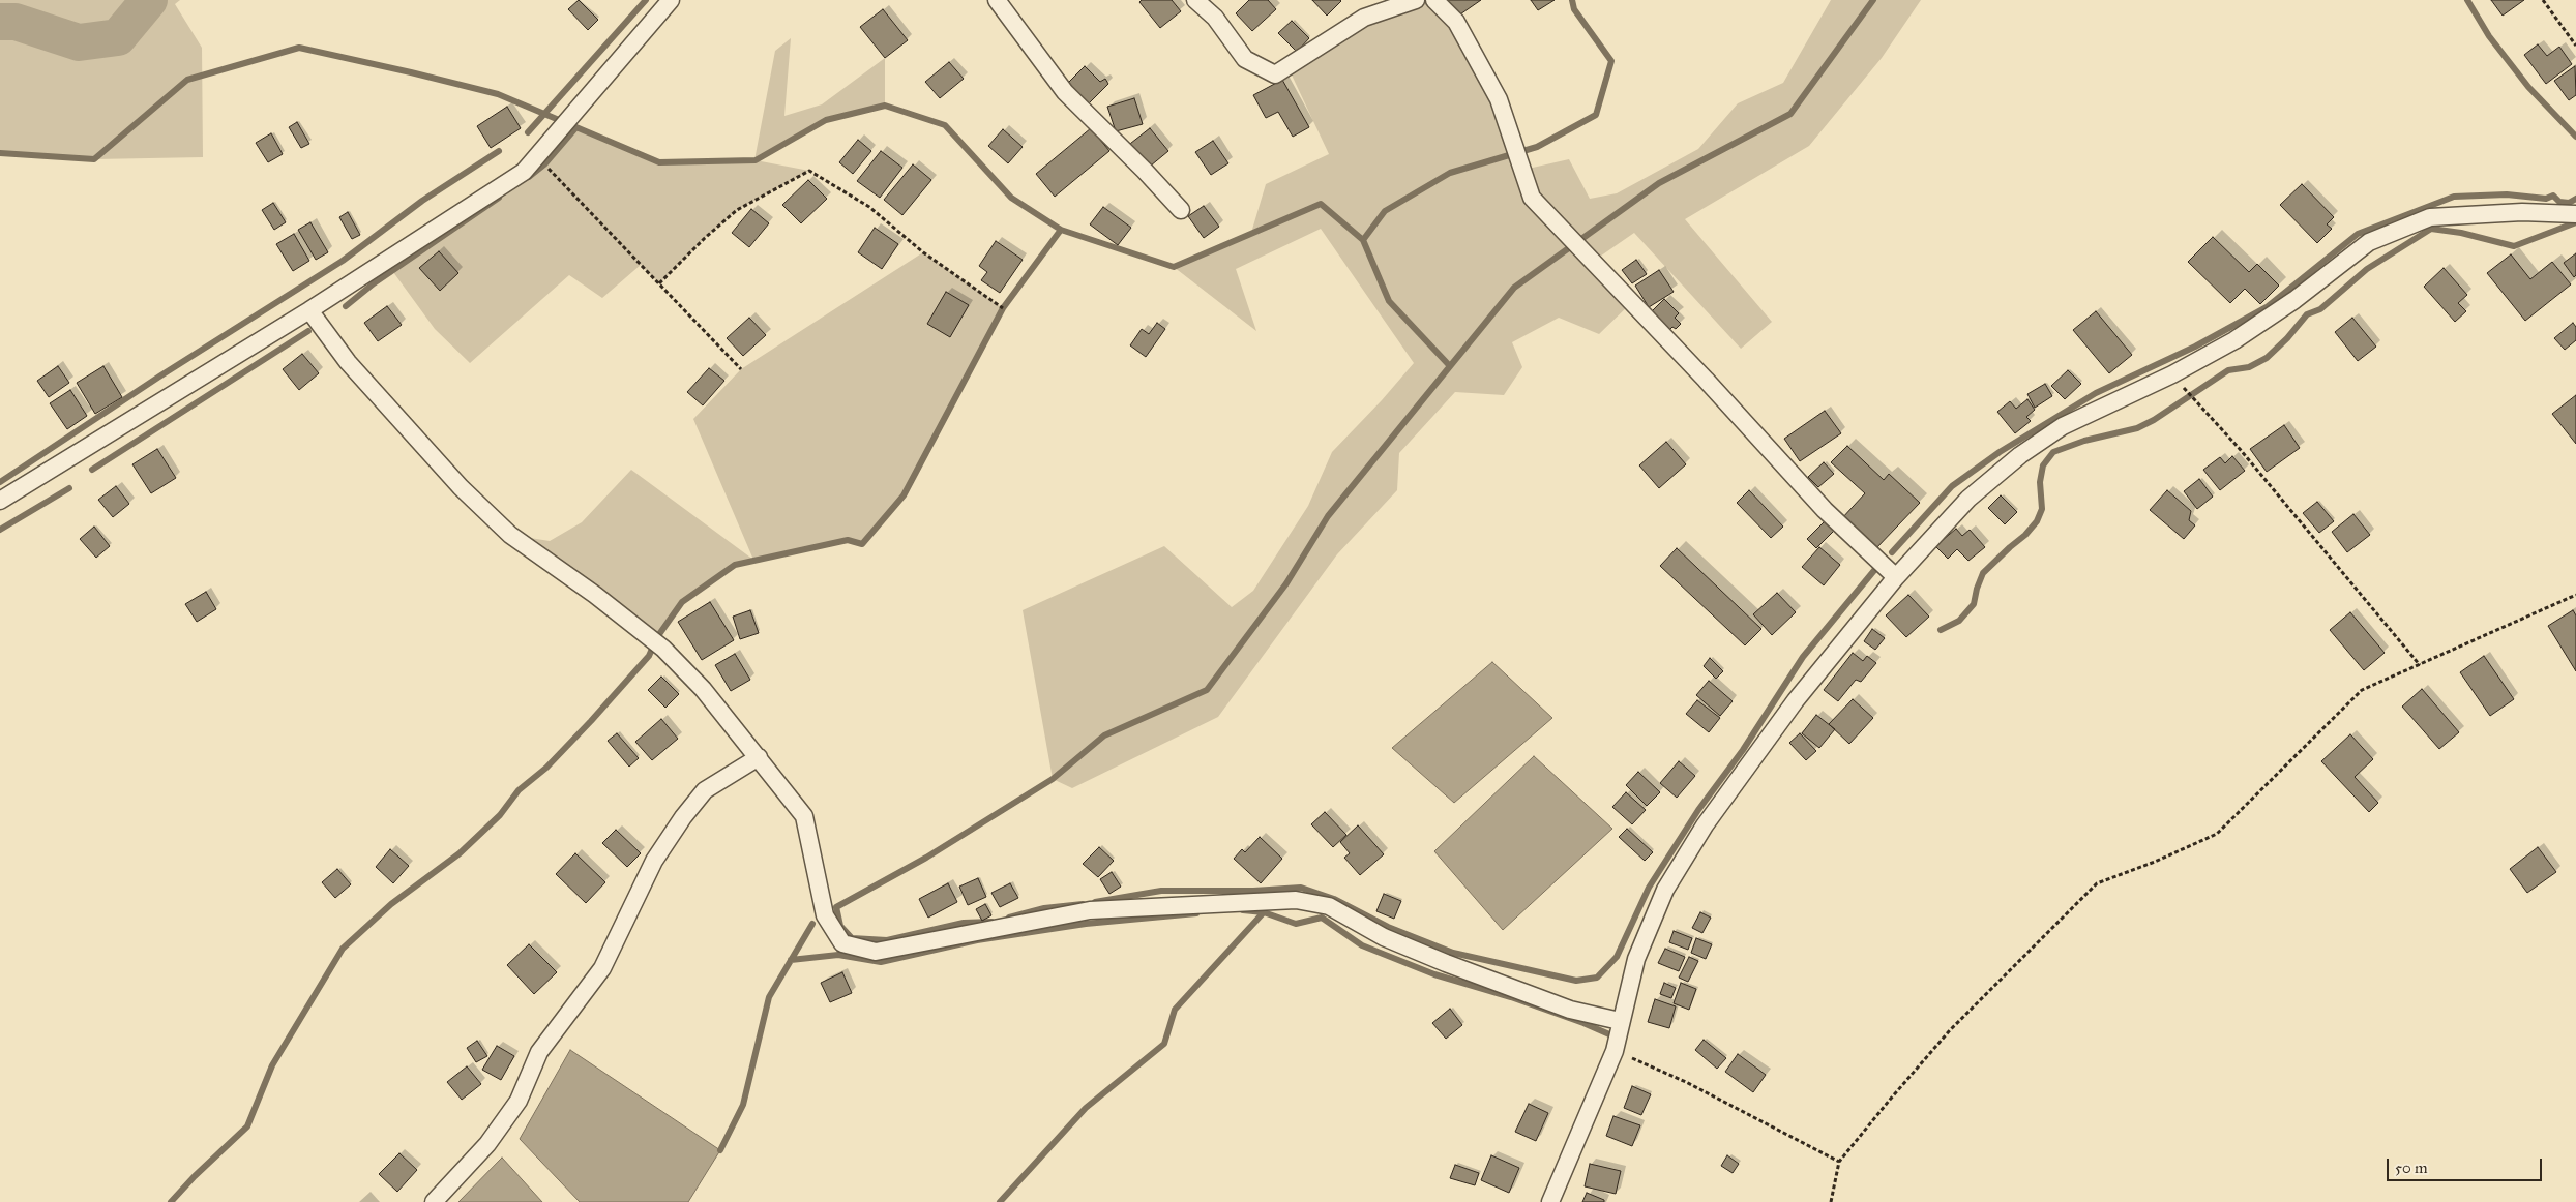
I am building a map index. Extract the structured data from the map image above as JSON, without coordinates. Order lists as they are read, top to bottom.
{
  "scale_bar": "50 m"
}
